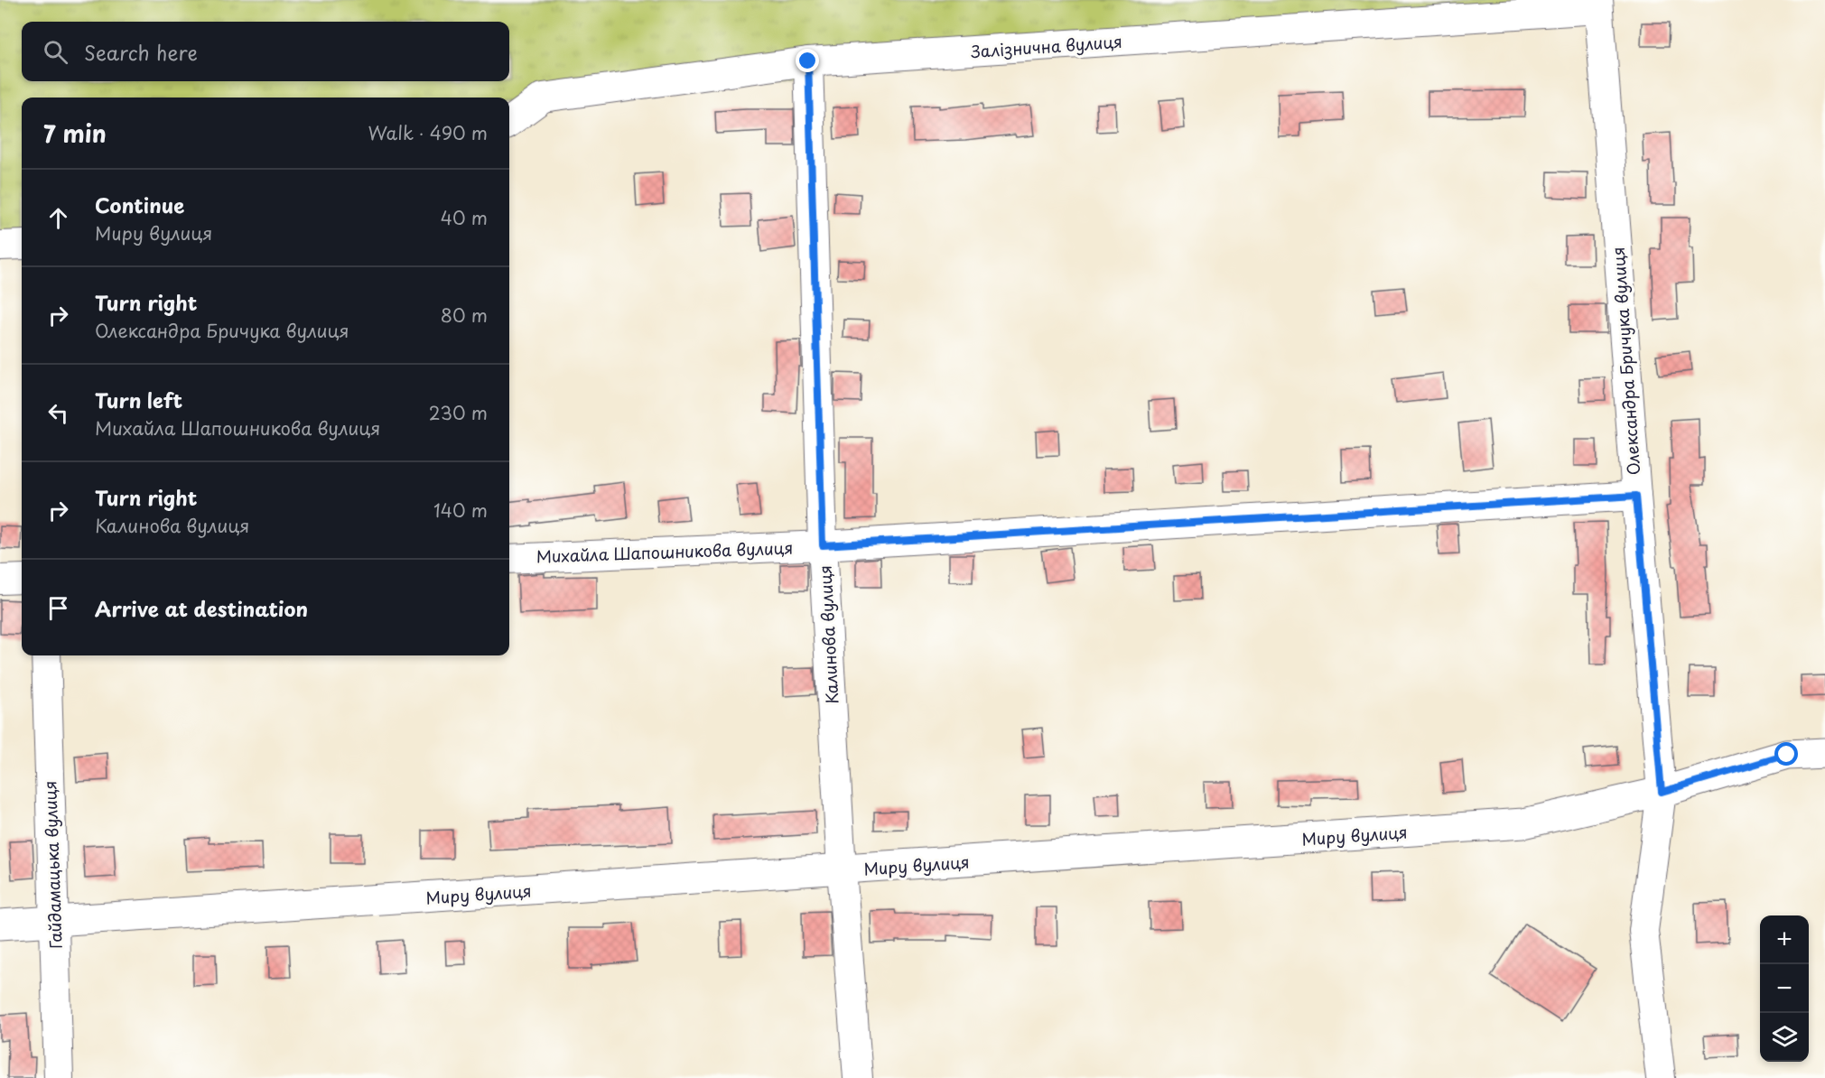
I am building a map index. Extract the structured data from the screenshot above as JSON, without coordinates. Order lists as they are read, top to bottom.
{
  "streets": {
    "main road": ["Миру вулиця"],
    "street": [
      "Залізнична вулиця",
      "Олександра Бричука вулиця",
      "Михайла Шапошникова вулиця",
      "Калинова вулиця",
      "Гайдамацька вулиця"
    ]
  },
  "crossings": [
    ["Залізнична вулиця", "Олександра Бричука вулиця"],
    ["Залізнична вулиця", "Калинова вулиця"],
    ["Олександра Бричука вулиця", "Михайла Шапошникова вулиця"],
    ["Олександра Бричука вулиця", "Миру вулиця"],
    ["Михайла Шапошникова вулиця", "Калинова вулиця"],
    ["Калинова вулиця", "Миру вулиця"],
    ["Миру вулиця", "Гайдамацька вулиця"]
  ],
  "page": {
    "search": "Search here",
    "heading": ["7 min", "Walk · 490 m"],
    "list": [
      ["Continue", "Миру вулиця", "40 m"],
      ["Turn right", "Олександра Бричука вулиця", "80 m"],
      ["Turn left", "Михайла Шапошникова вулиця", "230 m"],
      ["Turn right", "Калинова вулиця", "140 m"],
      "Arrive at destination"
    ],
    "map_buttons": ["+", "−"]
  }
}
